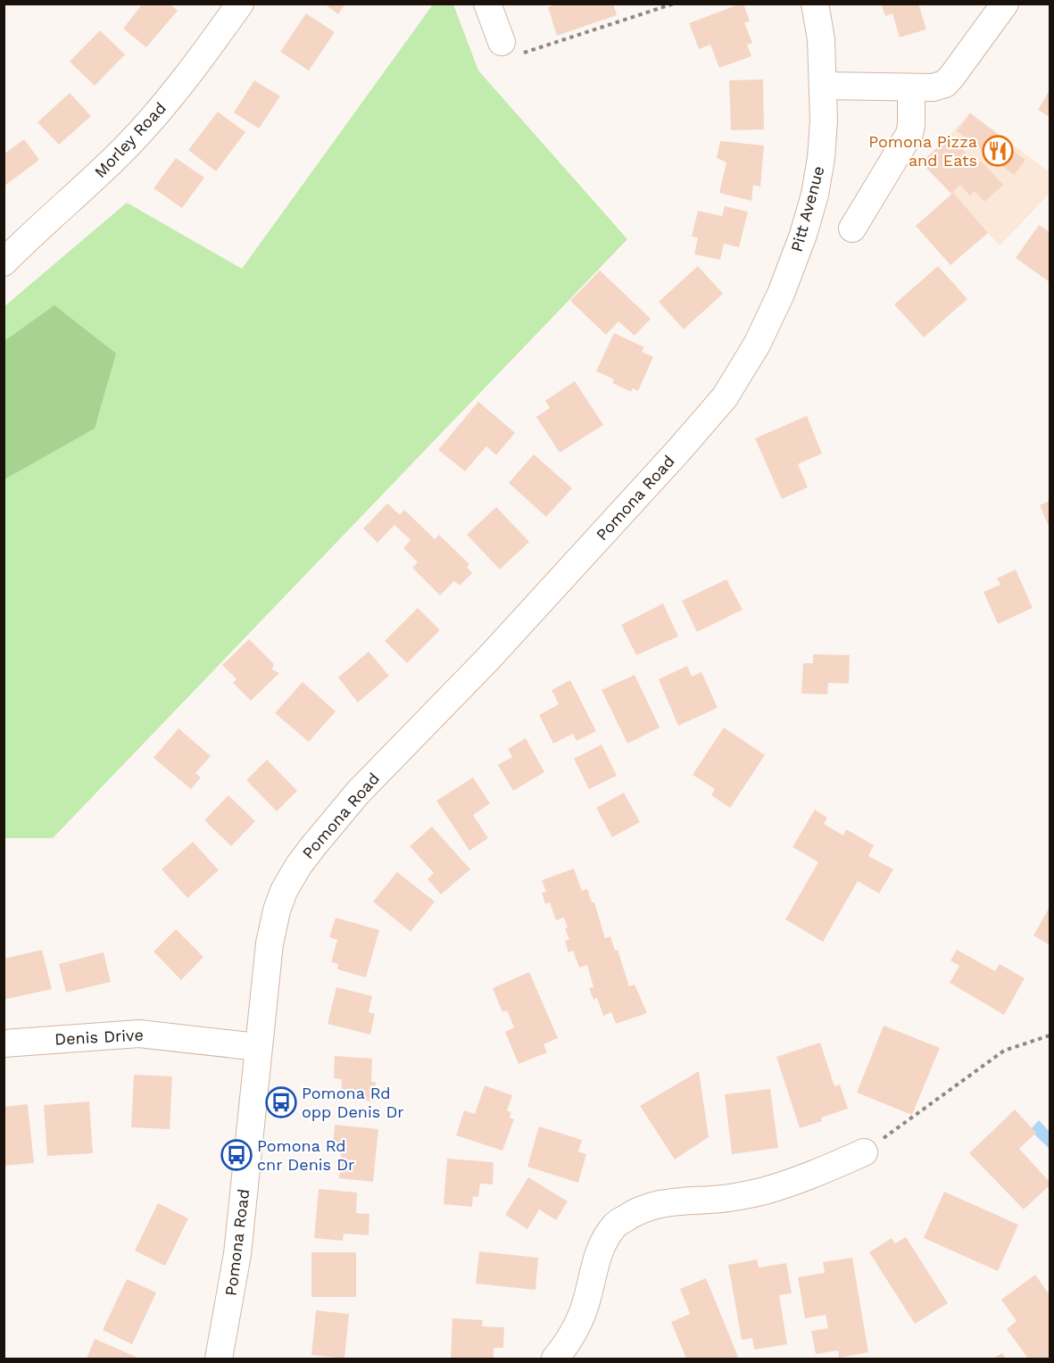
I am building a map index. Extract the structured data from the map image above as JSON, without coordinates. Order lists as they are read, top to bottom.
{
  "streets": {
    "street": [
      "Morley Road",
      "Pitt Avenue",
      "Pomona Road",
      "Denis Drive"
    ]
  },
  "crossings": [
    ["Pitt Avenue", "Pomona Road"],
    ["Pomona Road", "Denis Drive"]
  ],
  "places": {
    "restaurant": ["Pomona Pizza and Eats"],
    "bus stop": ["Pomona Rd opp Denis Dr", "Pomona Rd cnr Denis Dr"]
  }
}
